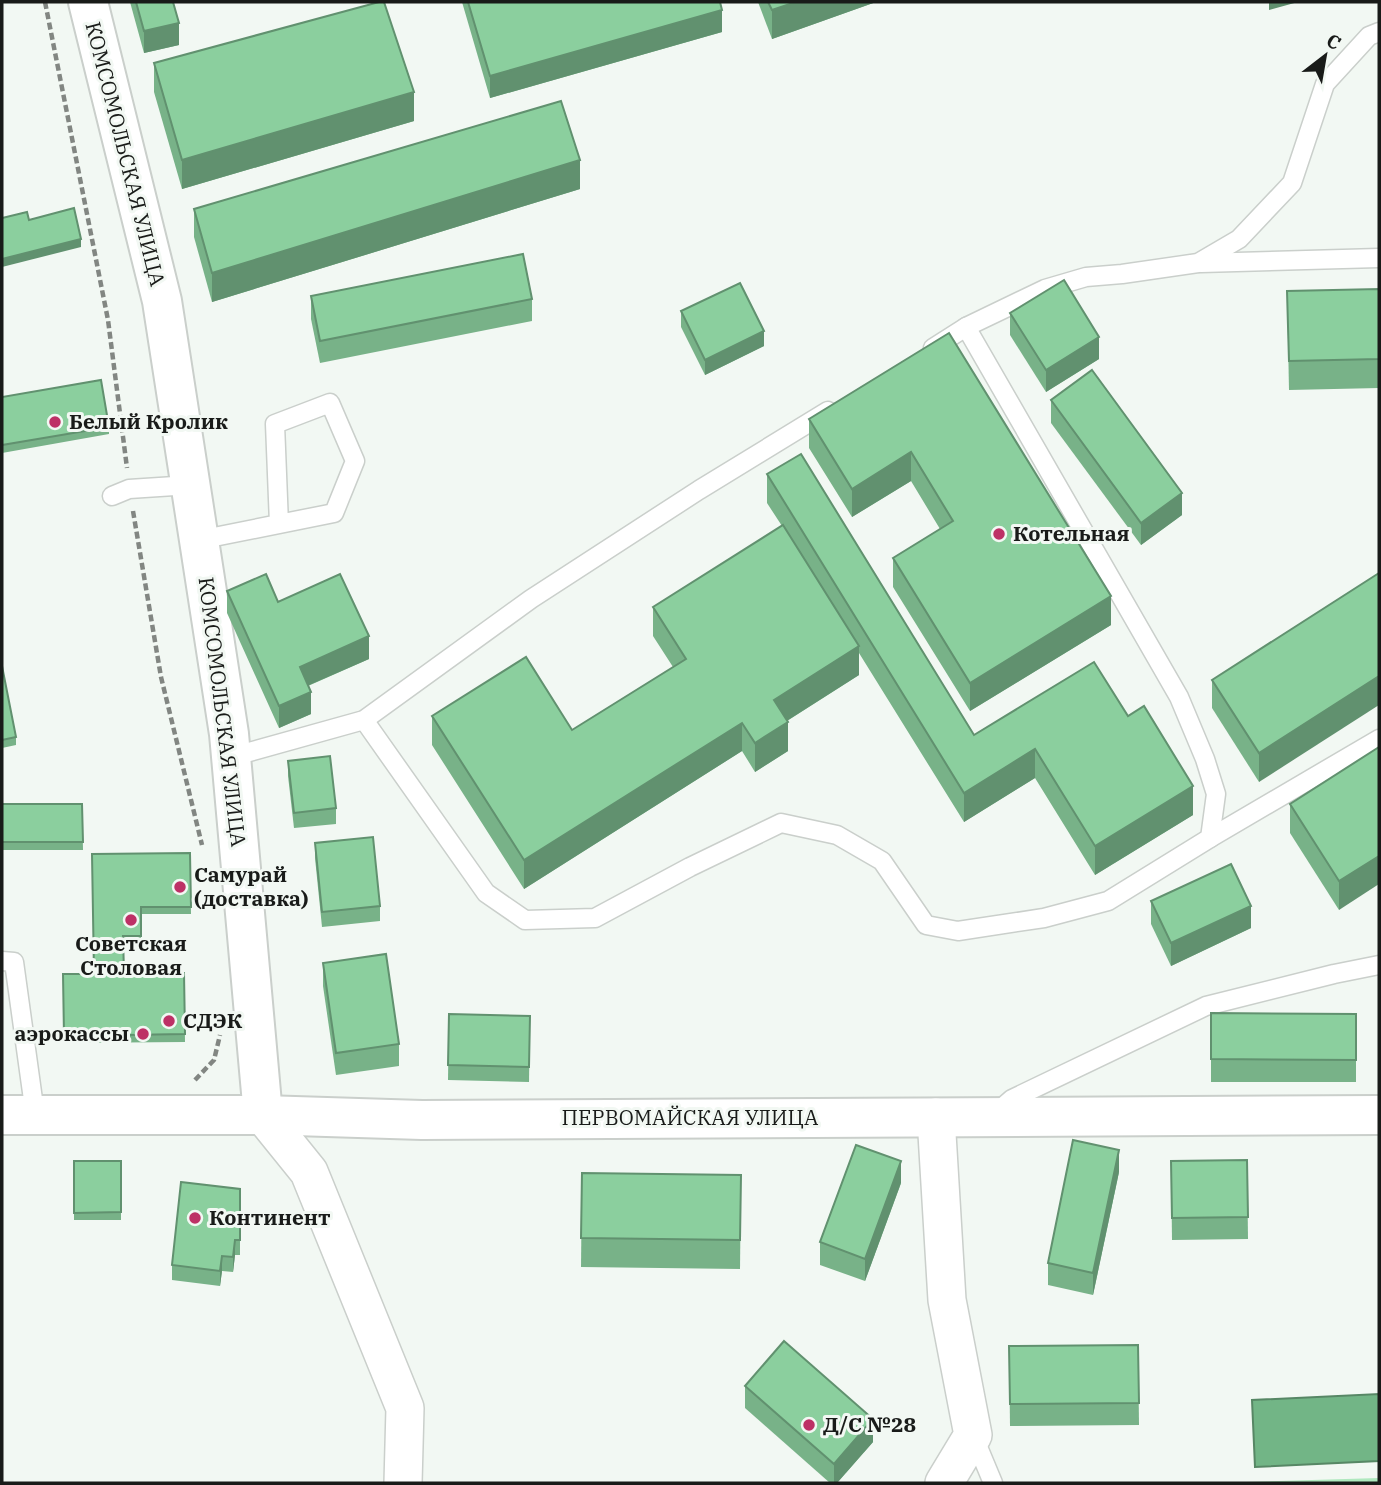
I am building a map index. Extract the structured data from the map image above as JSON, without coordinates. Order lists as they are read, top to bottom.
{
  "streets": {
    "main road": ["КОМСОМОЛЬСКАЯ УЛИЦА", "ПЕРВОМАЙСКАЯ УЛИЦА"]
  },
  "crossings": [
    ["КОМСОМОЛЬСКАЯ УЛИЦА", "ПЕРВОМАЙСКАЯ УЛИЦА"]
  ],
  "places": [
    "Белый Кролик",
    "Котельная",
    "Самурай (доставка)",
    "Советская Столовая",
    "СДЭК",
    "аэрокассы",
    "Континент",
    "Д/С №28"
  ],
  "north": "top right"
}
